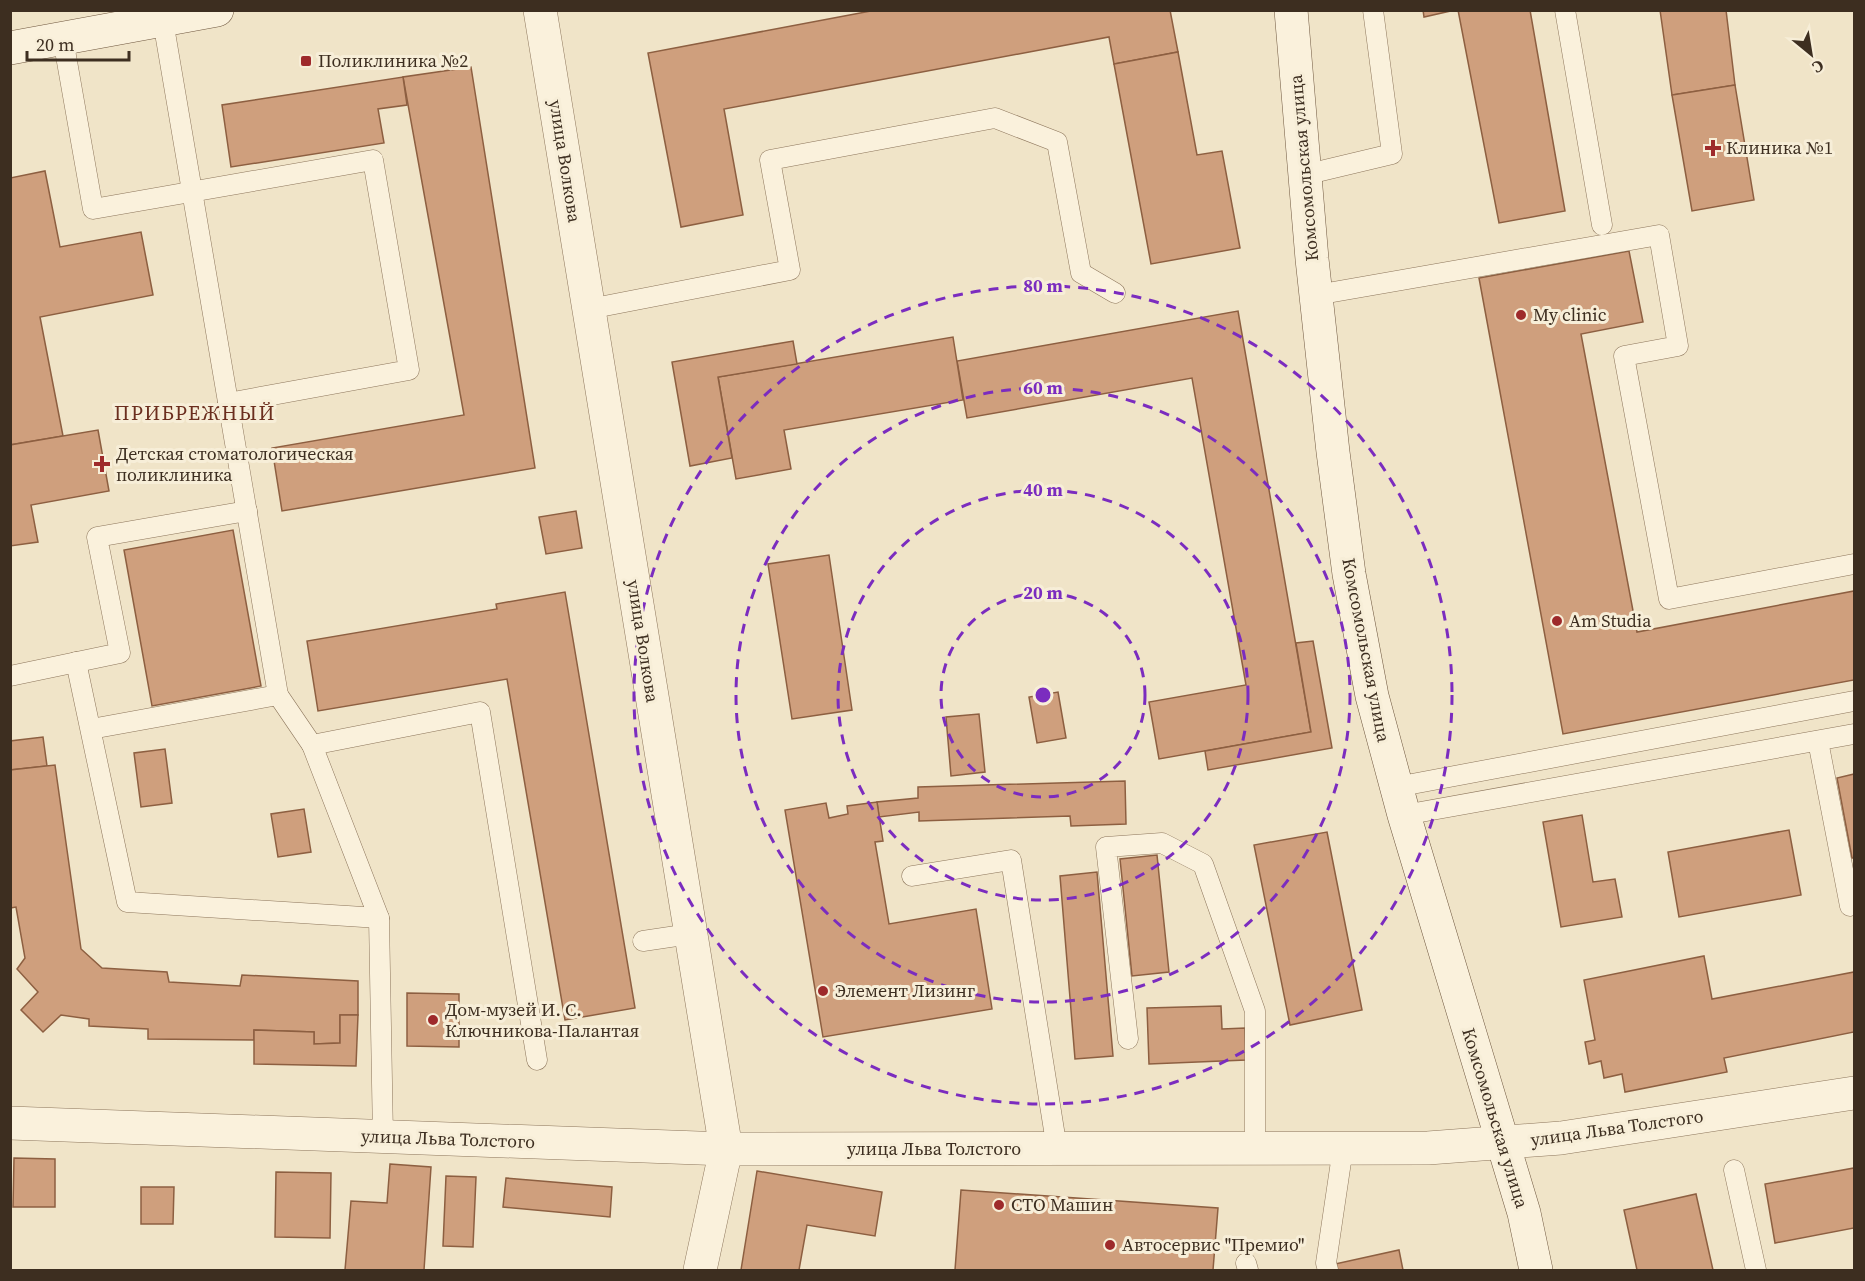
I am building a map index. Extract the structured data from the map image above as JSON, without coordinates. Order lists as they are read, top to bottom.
{
  "streets": {
    "street": ["улица Волкова", "Комсомольская улица", "улица Льва Толстого"]
  },
  "crossings": [
    ["улица Волкова", "улица Льва Толстого"],
    ["Комсомольская улица", "улица Льва Толстого"]
  ],
  "districts": ["ПРИБРЕЖНЫЙ"],
  "places": {
    "transit": ["Поликлиника №2"],
    "health": ["Клиника №1", "Детская стоматологическая поликлиника"],
    "other": [
      "My clinic",
      "Am Studia",
      "Элемент Лизинг",
      "Дом-музей И. С. Ключникова-Палантая",
      "СТО Машин",
      "Автосервис \"Премио\""
    ]
  },
  "scale_bar": "20 m",
  "north": "bottom right",
  "rings": [
    "80 m",
    "60 m",
    "40 m",
    "20 m"
  ]
}
